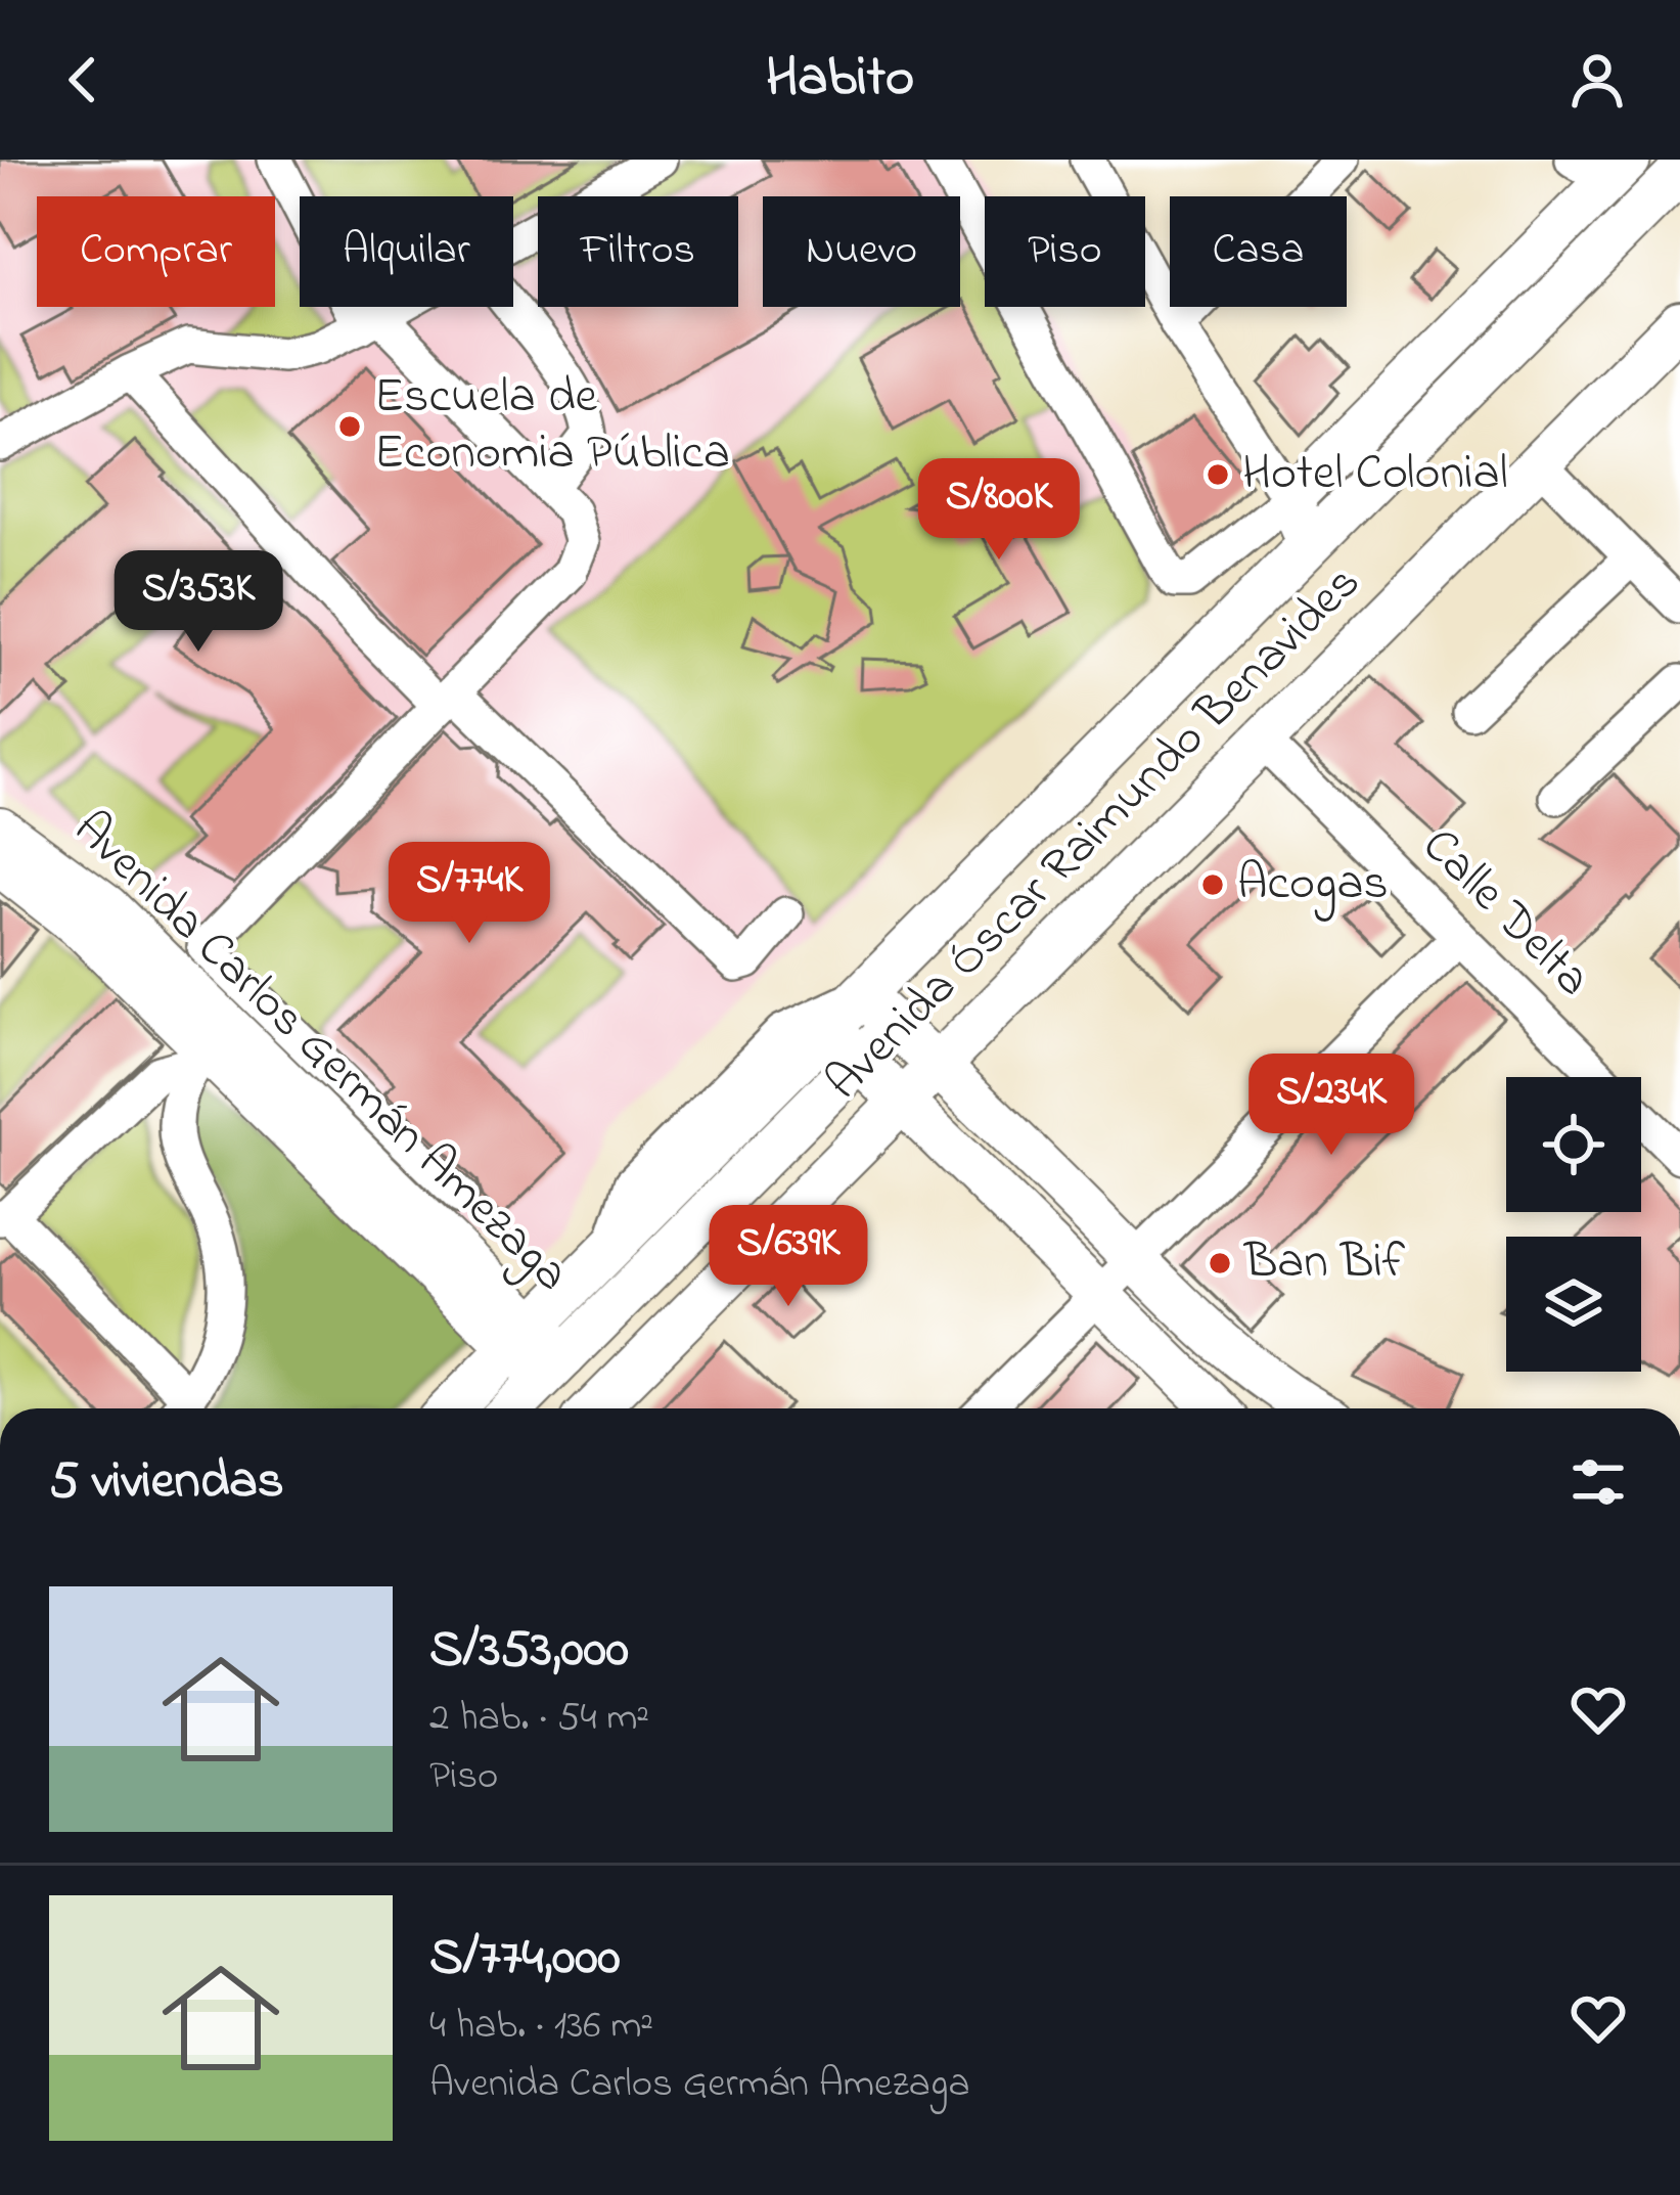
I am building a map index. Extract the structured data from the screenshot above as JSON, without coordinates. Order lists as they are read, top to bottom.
{
  "streets": {
    "main road": ["Avenida Óscar Raimundo Benavides", "Avenida Carlos Germán Amezaga"],
    "street": ["Calle Delta"]
  },
  "crossings": [
    ["Avenida Óscar Raimundo Benavides", "Calle Delta"],
    ["Avenida Óscar Raimundo Benavides", "Avenida Carlos Germán Amezaga"]
  ],
  "places": [
    "Escuela de Economia Pública",
    "Hotel Colonial",
    "Acogas",
    "Ban Bif"
  ],
  "page": {
    "header": "Habito",
    "chip": [
      "Comprar",
      "Alquilar",
      "Filtros",
      "Nuevo",
      "Piso",
      "Casa"
    ],
    "price": [
      "S/800K",
      "S/353K",
      "S/774K",
      "S/234K",
      "S/639K"
    ],
    "heading": "5 viviendas",
    "list": [
      {
        "name": "S/353,000",
        "note": "2 hab. · 54 m² · Piso"
      },
      {
        "name": "S/774,000",
        "note": "4 hab. · 136 m² · Avenida Carlos Germán Amezaga"
      }
    ]
  }
}
